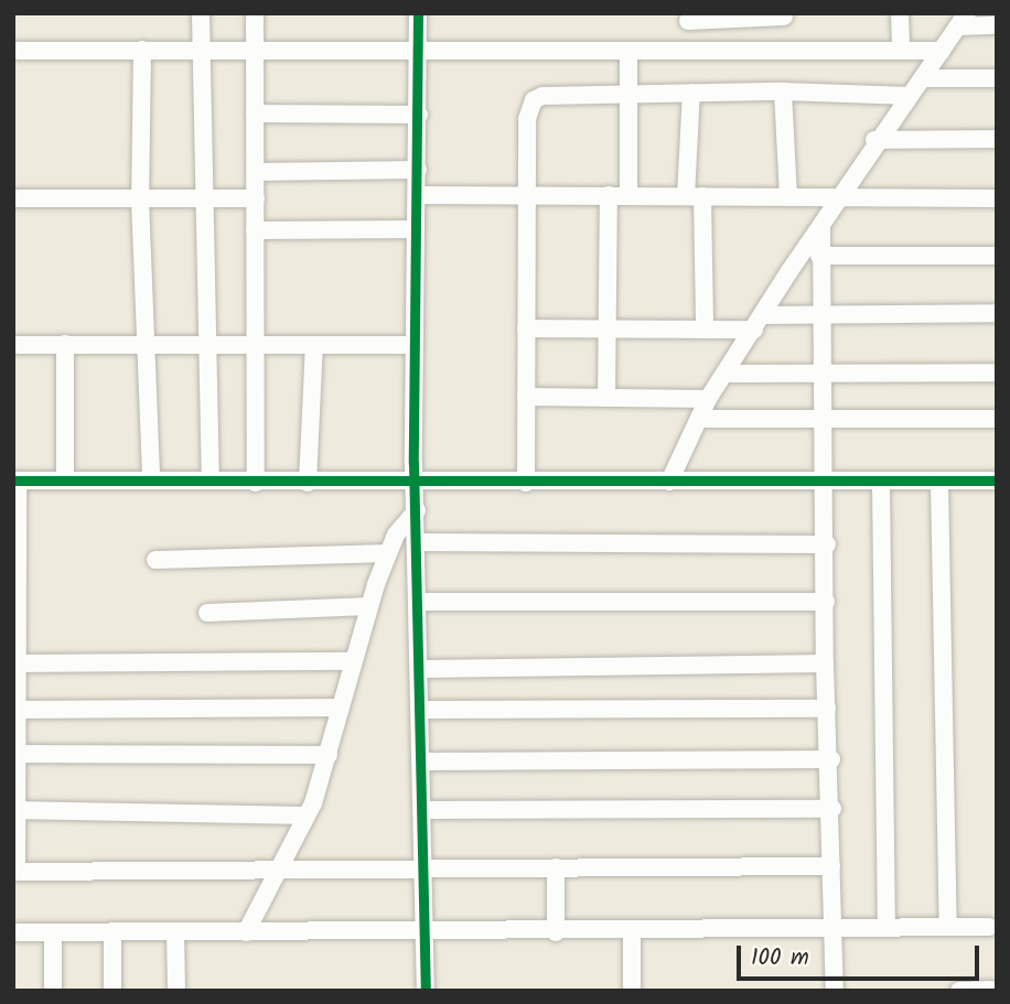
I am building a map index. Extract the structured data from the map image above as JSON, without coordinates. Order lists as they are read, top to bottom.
{
  "scale_bar": "100 m"
}
